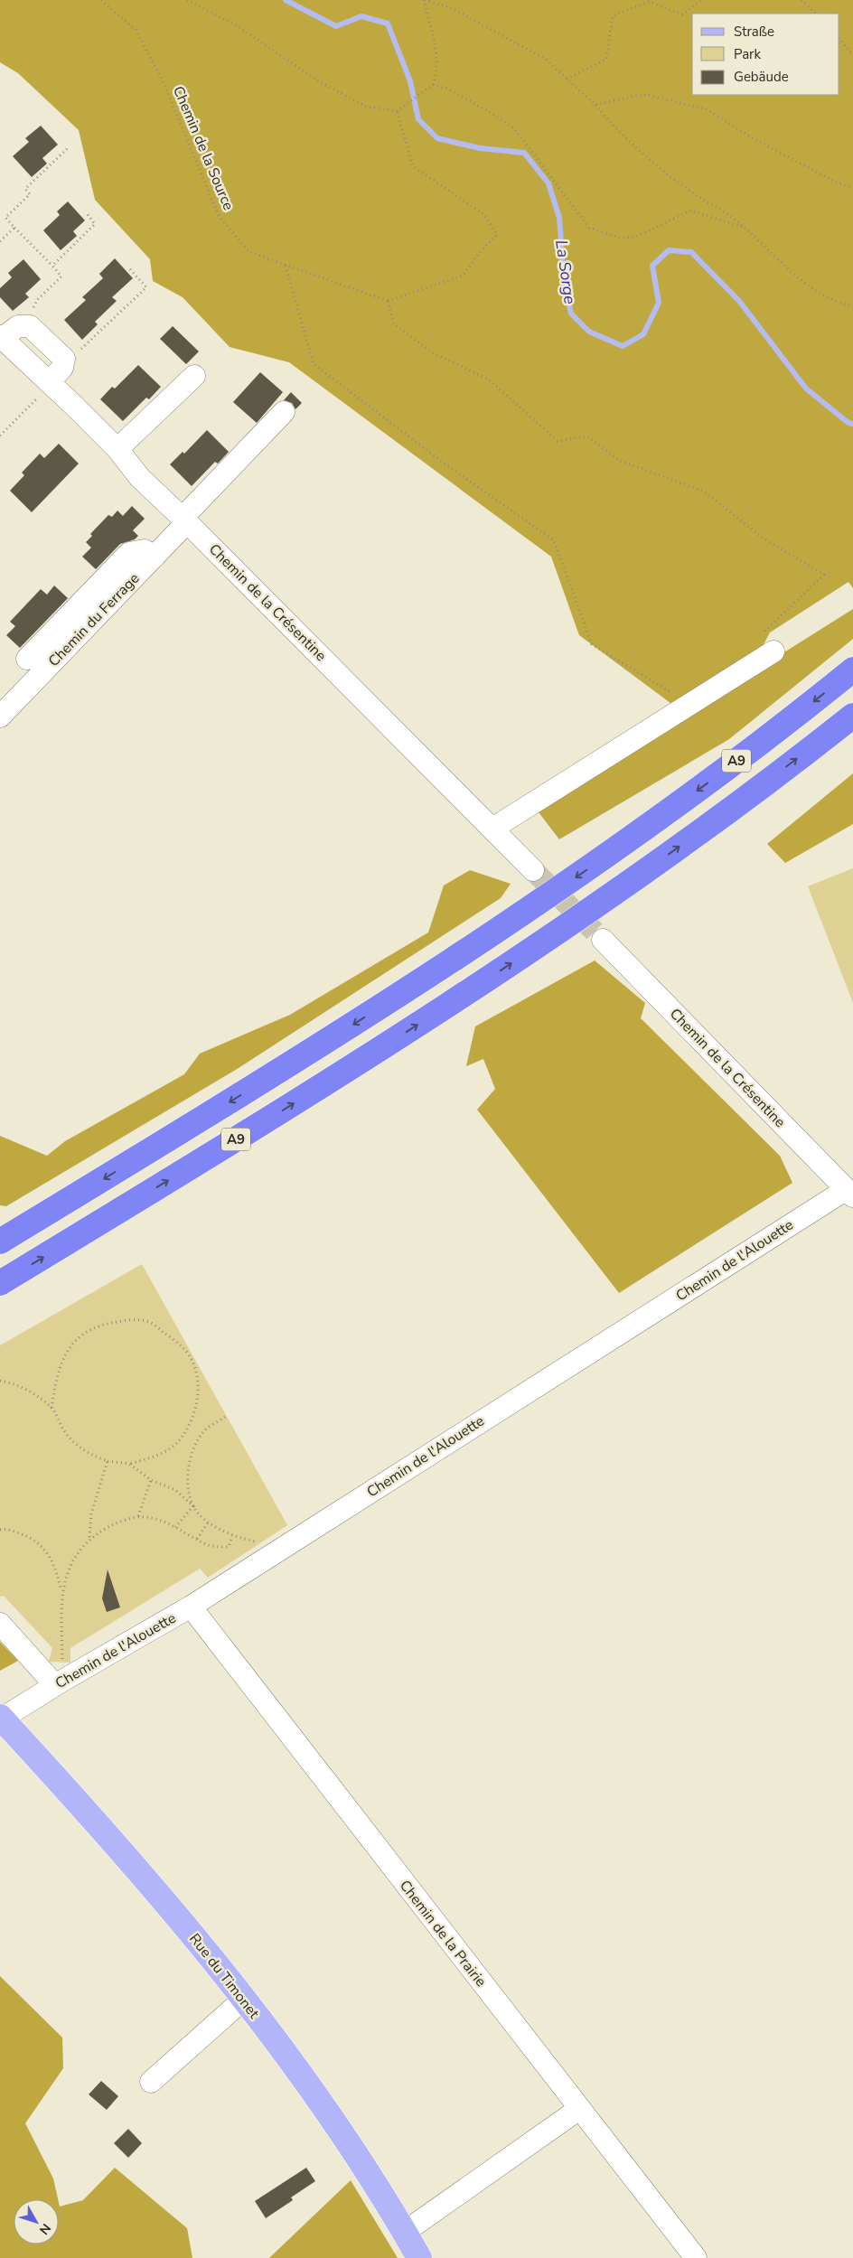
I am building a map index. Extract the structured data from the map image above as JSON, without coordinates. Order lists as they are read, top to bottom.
{
  "streets": {
    "highway": ["A9"],
    "main road": ["Rue du Timonet"],
    "street": [
      "Chemin de la Crésentine",
      "Chemin du Ferrage",
      "Chemin de l'Alouette",
      "Chemin de la Prairie"
    ],
    "path": ["Chemin de la Source"]
  },
  "crossings": [
    ["Chemin de la Crésentine", "Chemin du Ferrage"],
    ["Chemin de la Crésentine", "Chemin de l'Alouette"],
    ["Chemin de l'Alouette", "Chemin de la Prairie"],
    ["Chemin de l'Alouette", "Rue du Timonet"]
  ],
  "water": ["La Sorge"],
  "legend": ["Straße", "Park", "Gebäude"],
  "north": "bottom right"
}
